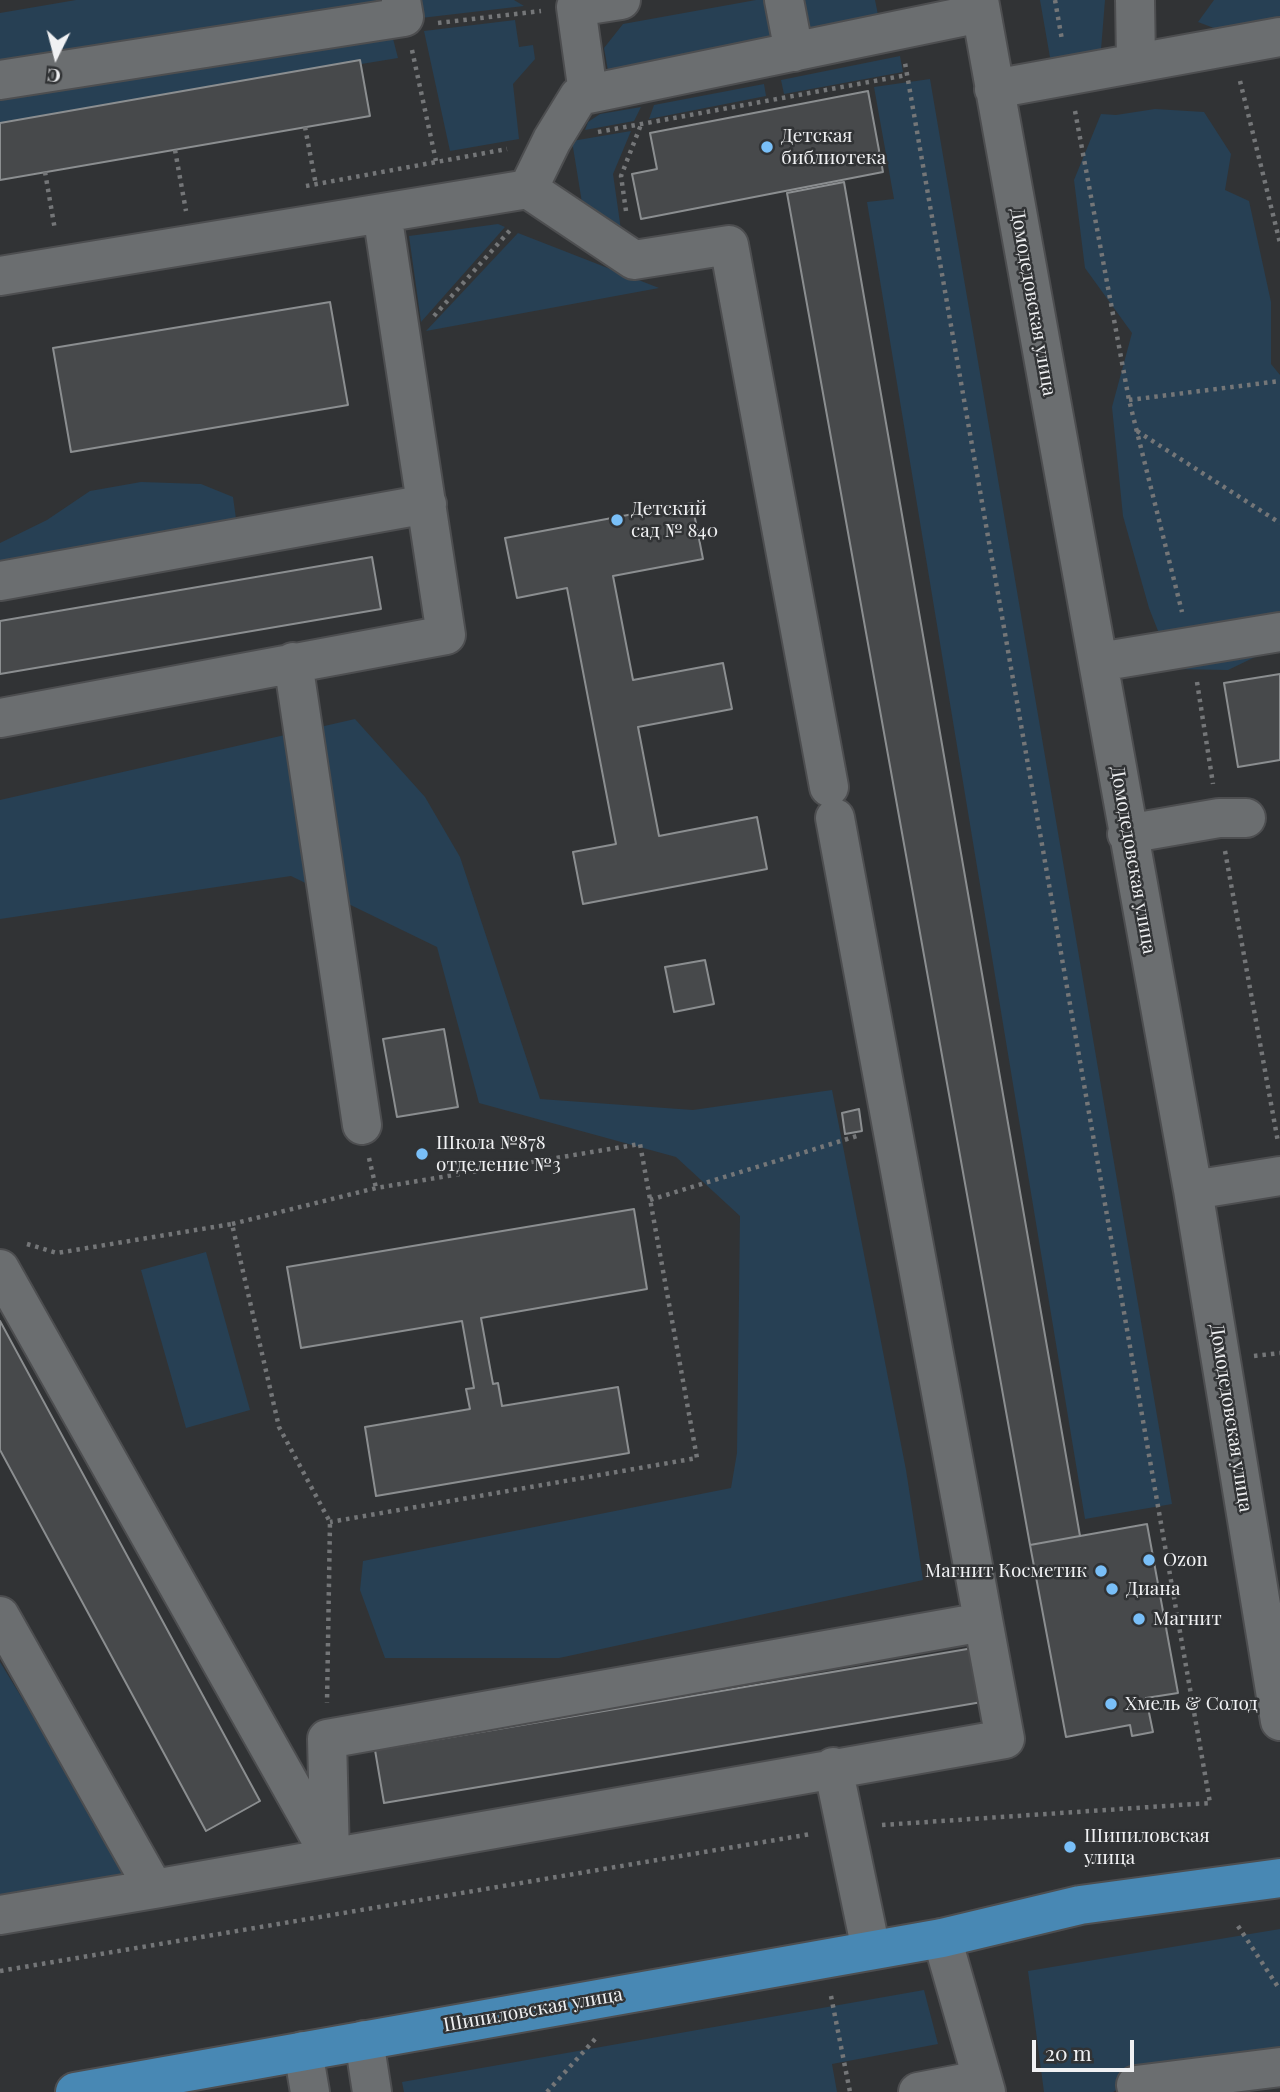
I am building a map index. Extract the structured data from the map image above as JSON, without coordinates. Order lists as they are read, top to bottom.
{
  "streets": {
    "main road": ["Шипиловская улица"],
    "street": ["Домодедовская улица"]
  },
  "places": [
    "Детская библиотека",
    "Детский сад № 840",
    "Школа №878 отделение №3",
    "Ozon",
    "Магнит Косметик",
    "Диана",
    "Магнит",
    "Хмель & Солод",
    "Шипиловская улица"
  ],
  "scale_bar": "20 m",
  "north": "bottom"
}
